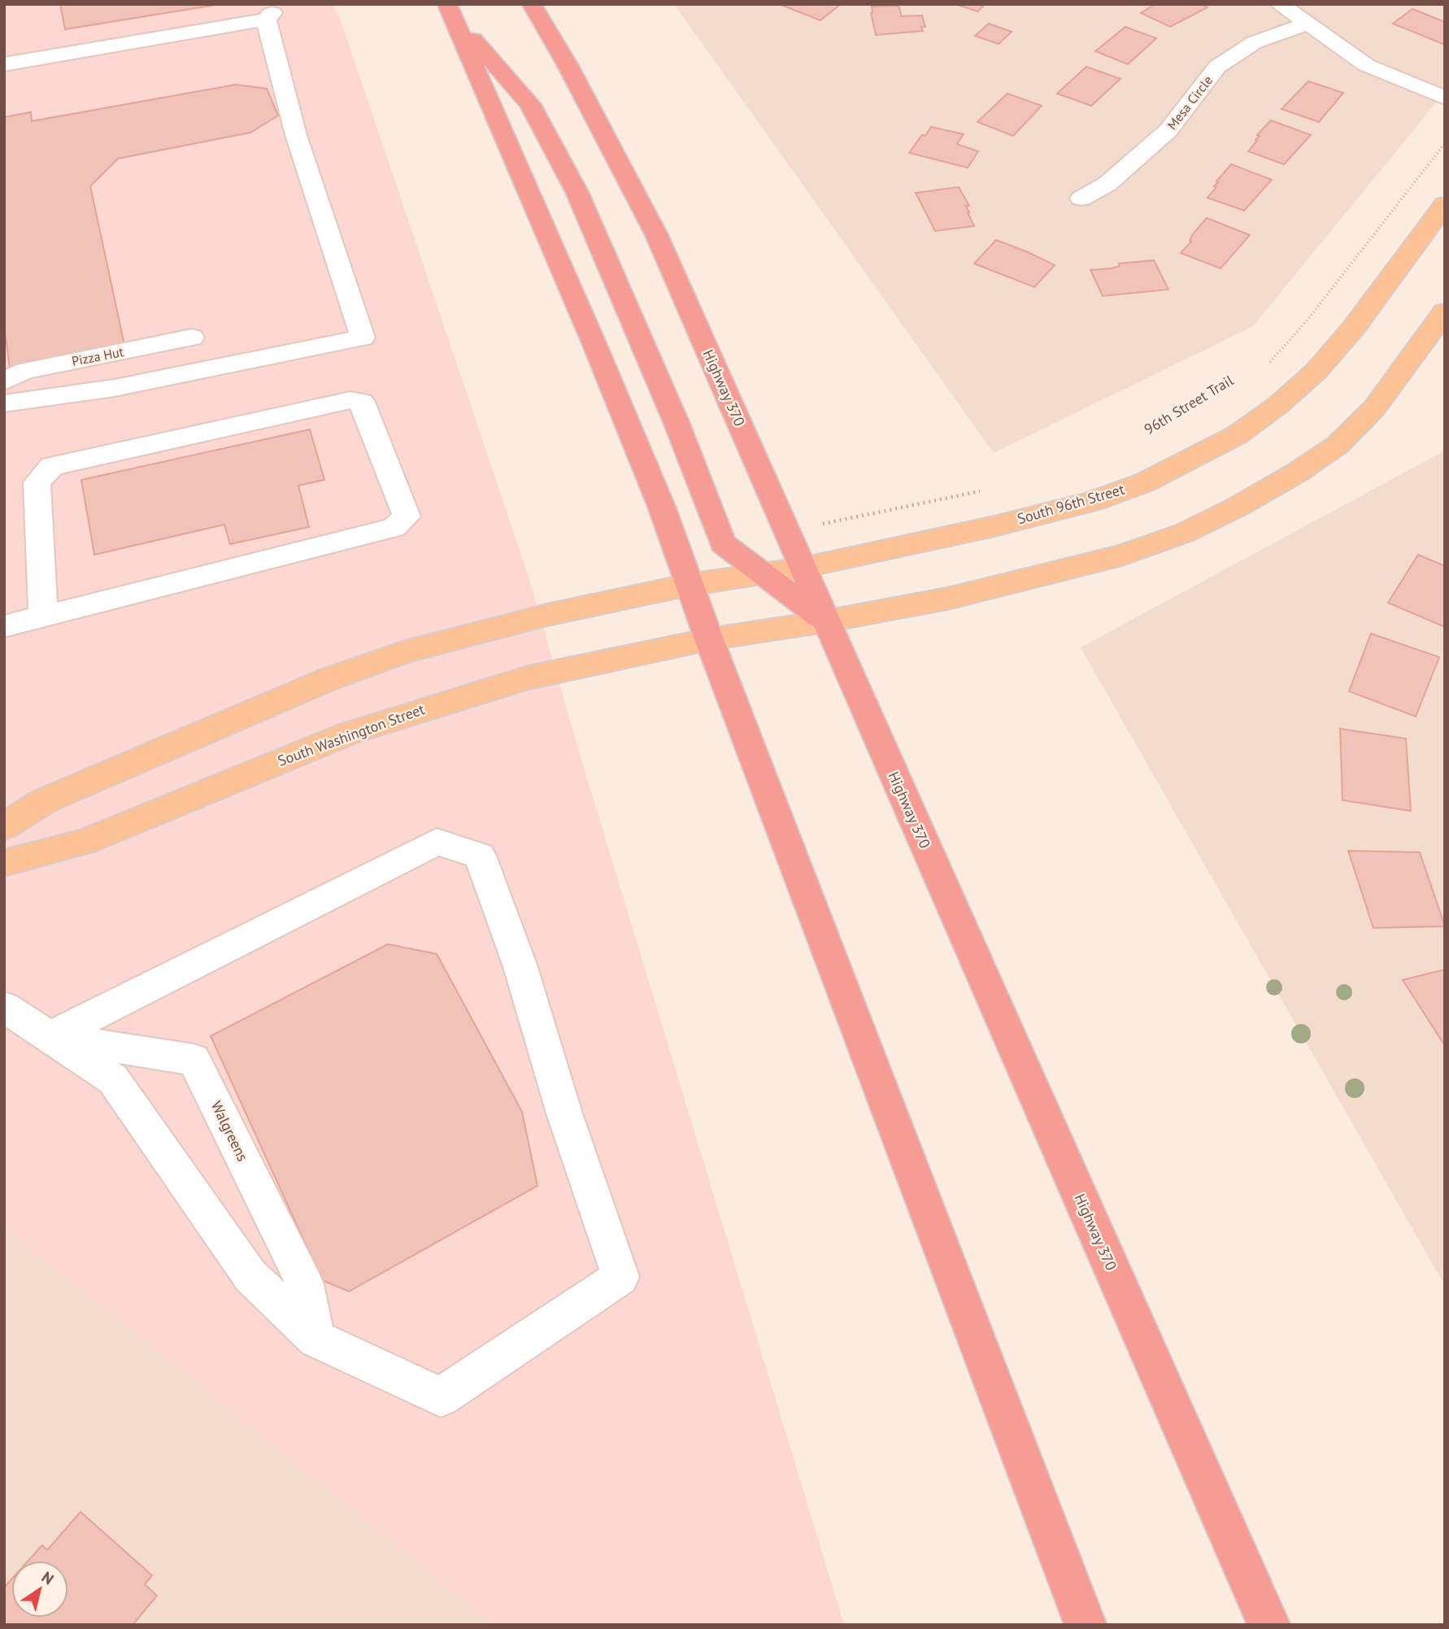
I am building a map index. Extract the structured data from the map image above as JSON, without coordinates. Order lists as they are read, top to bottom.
{
  "streets": {
    "highway": ["Highway 370"],
    "main road": ["South 96th Street", "South Washington Street"],
    "street": ["Mesa Circle", "Pizza Hut", "Walgreens"]
  },
  "crossings": [
    ["Highway 370", "South 96th Street"]
  ],
  "north": "top right"
}
